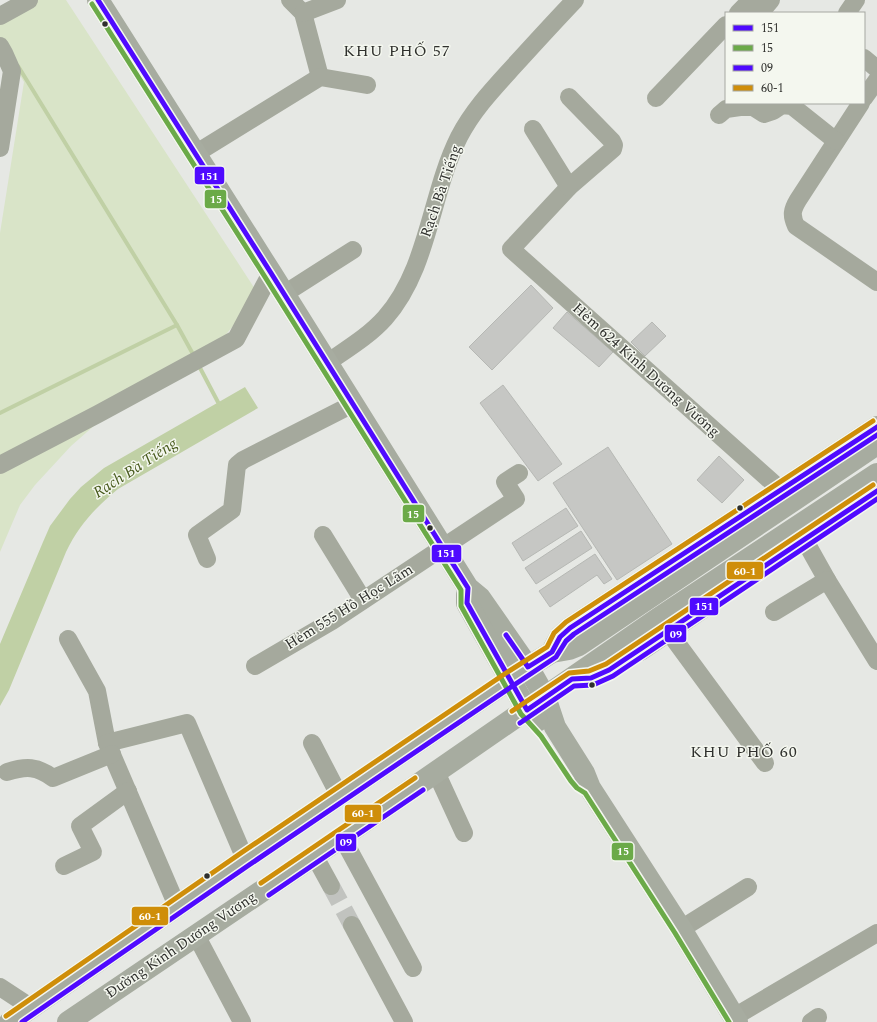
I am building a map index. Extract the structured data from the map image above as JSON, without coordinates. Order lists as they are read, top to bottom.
{
  "streets": {
    "main road": ["Đường Kinh Dương Vương"],
    "street": ["Rạch Bà Tiếng", "Hẻm 624 Kinh Dương Vương", "Hẻm 555 Hồ Học Lãm"]
  },
  "districts": ["KHU PHỐ 57", "KHU PHỐ 60"],
  "water": ["Rạch Bà Tiếng"],
  "lines": [
    "transit line 151",
    "transit line 15",
    "transit line 60-1",
    "transit line 09"
  ],
  "legend": [
    "151",
    "15",
    "09",
    "60-1"
  ]
}
